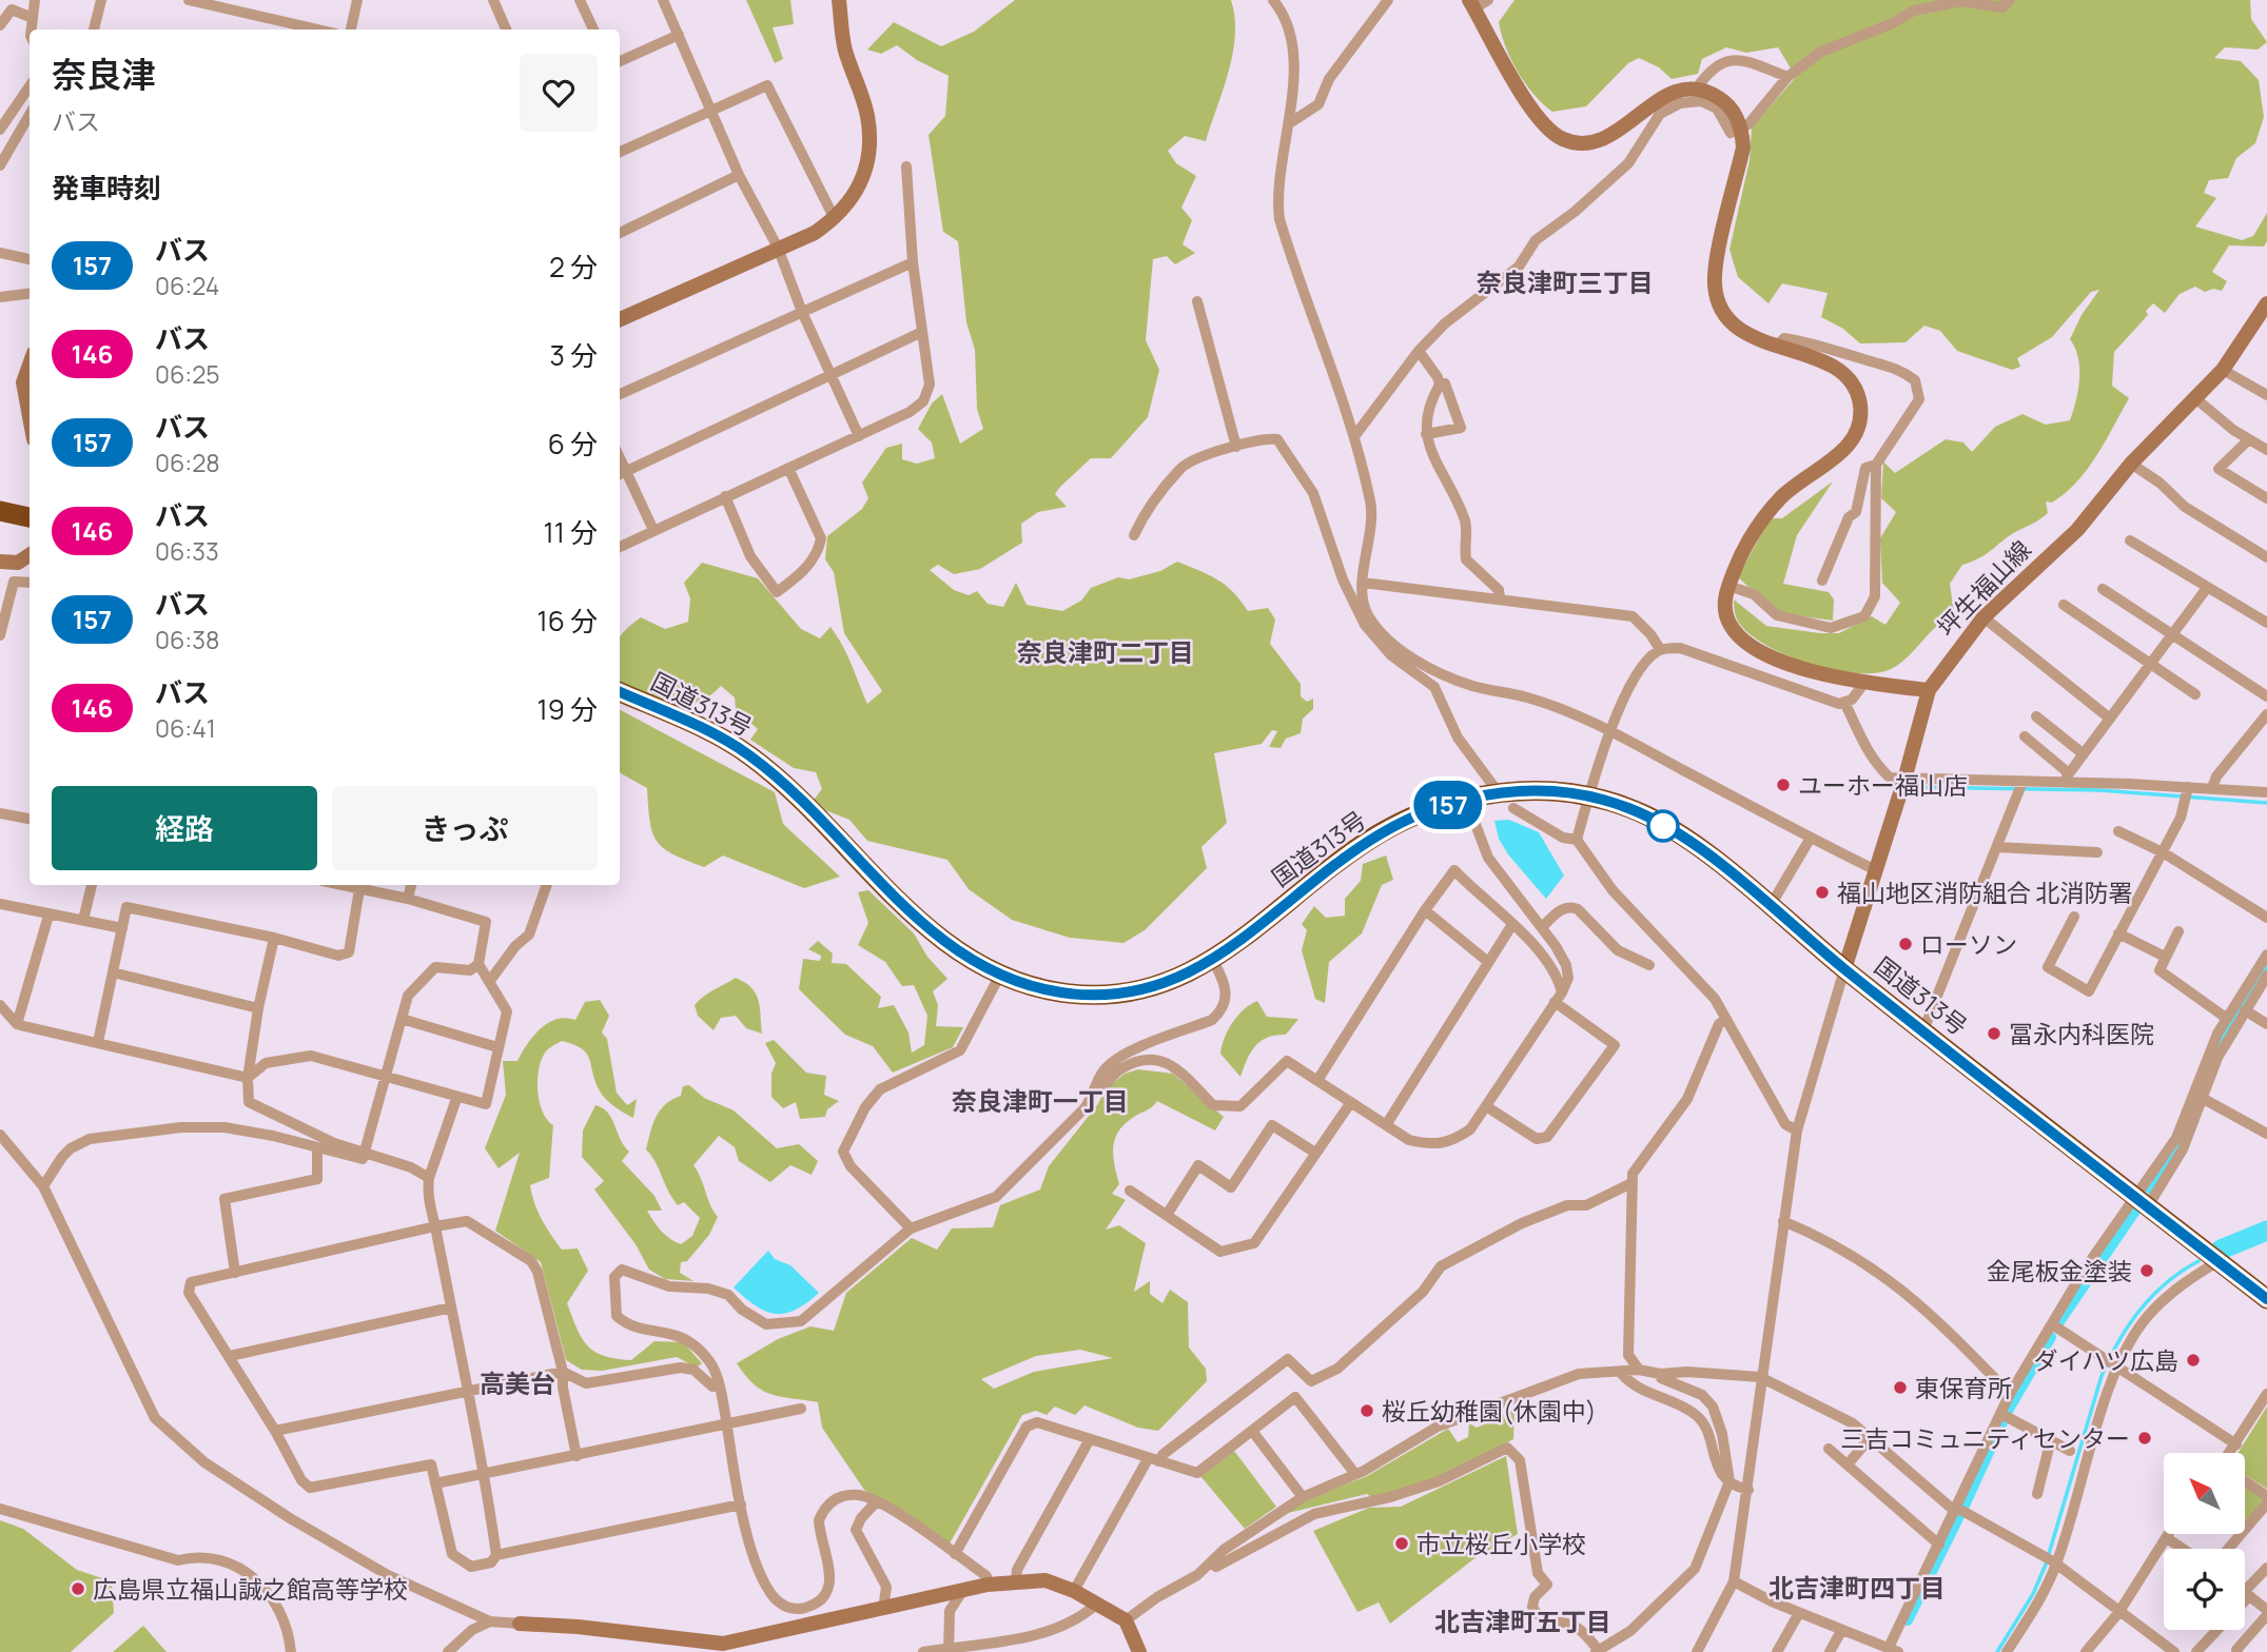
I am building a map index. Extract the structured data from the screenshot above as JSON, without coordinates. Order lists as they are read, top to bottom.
{
  "streets": {
    "highway": ["国道313号"],
    "street": ["坪生福山線"]
  },
  "crossings": [
    ["坪生福山線", "国道313号"]
  ],
  "districts": [
    "奈良津町三丁目",
    "奈良津町二丁目",
    "奈良津町一丁目",
    "高美台",
    "北吉津町四丁目",
    "北吉津町五丁目"
  ],
  "places": [
    "ユーホー福山店",
    "福山地区消防組合 北消防署",
    "ローソン",
    "冨永内科医院",
    "金尾板金塗装",
    "ダイハツ広島",
    "東保育所",
    "桜丘幼稚園(休園中)",
    "三吉コミュニティセンター",
    "市立桜丘小学校",
    "広島県立福山誠之館高等学校"
  ],
  "lines": ["bus line 157"],
  "north": "top left",
  "page": {
    "on_map": "157",
    "heading": [
      ["奈良津", "バス"],
      "発車時刻"
    ],
    "list": [
      {
        "mark": "157",
        "name": "バス",
        "note": "06:24",
        "value": "2 分"
      },
      {
        "mark": "146",
        "name": "バス",
        "note": "06:25",
        "value": "3 分"
      },
      {
        "mark": "157",
        "name": "バス",
        "note": "06:28",
        "value": "6 分"
      },
      {
        "mark": "146",
        "name": "バス",
        "note": "06:33",
        "value": "11 分"
      },
      {
        "mark": "157",
        "name": "バス",
        "note": "06:38",
        "value": "16 分"
      },
      {
        "mark": "146",
        "name": "バス",
        "note": "06:41",
        "value": "19 分"
      }
    ],
    "buttons": ["経路", "きっぷ"]
  }
}
